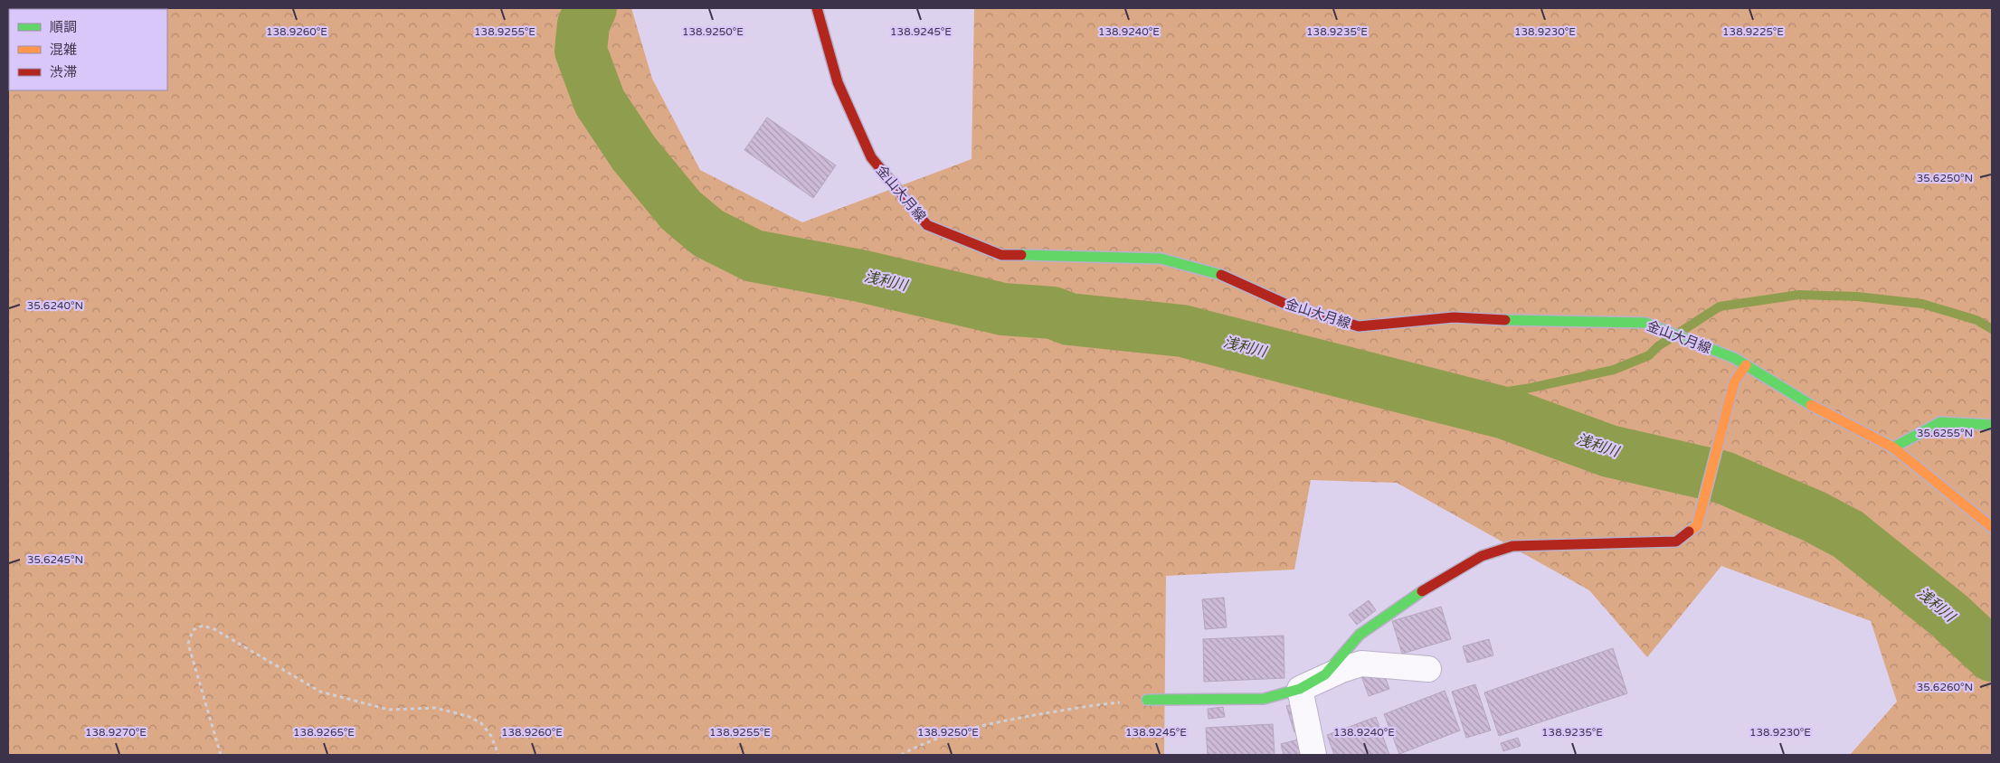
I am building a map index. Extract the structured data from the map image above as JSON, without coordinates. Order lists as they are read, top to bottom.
{
  "streets": {
    "main road": ["金山大月線"]
  },
  "water": ["浅利川"],
  "legend": ["順調", "混雑", "渋滞"],
  "coordinates": [
    "138.9260°E",
    "138.9255°E",
    "138.9250°E",
    "138.9245°E",
    "138.9240°E",
    "138.9235°E",
    "138.9230°E",
    "138.9225°E",
    "35.6250°N",
    "35.6240°N",
    "35.6255°N",
    "35.6245°N",
    "35.6260°N",
    "138.9270°E",
    "138.9265°E"
  ]
}
